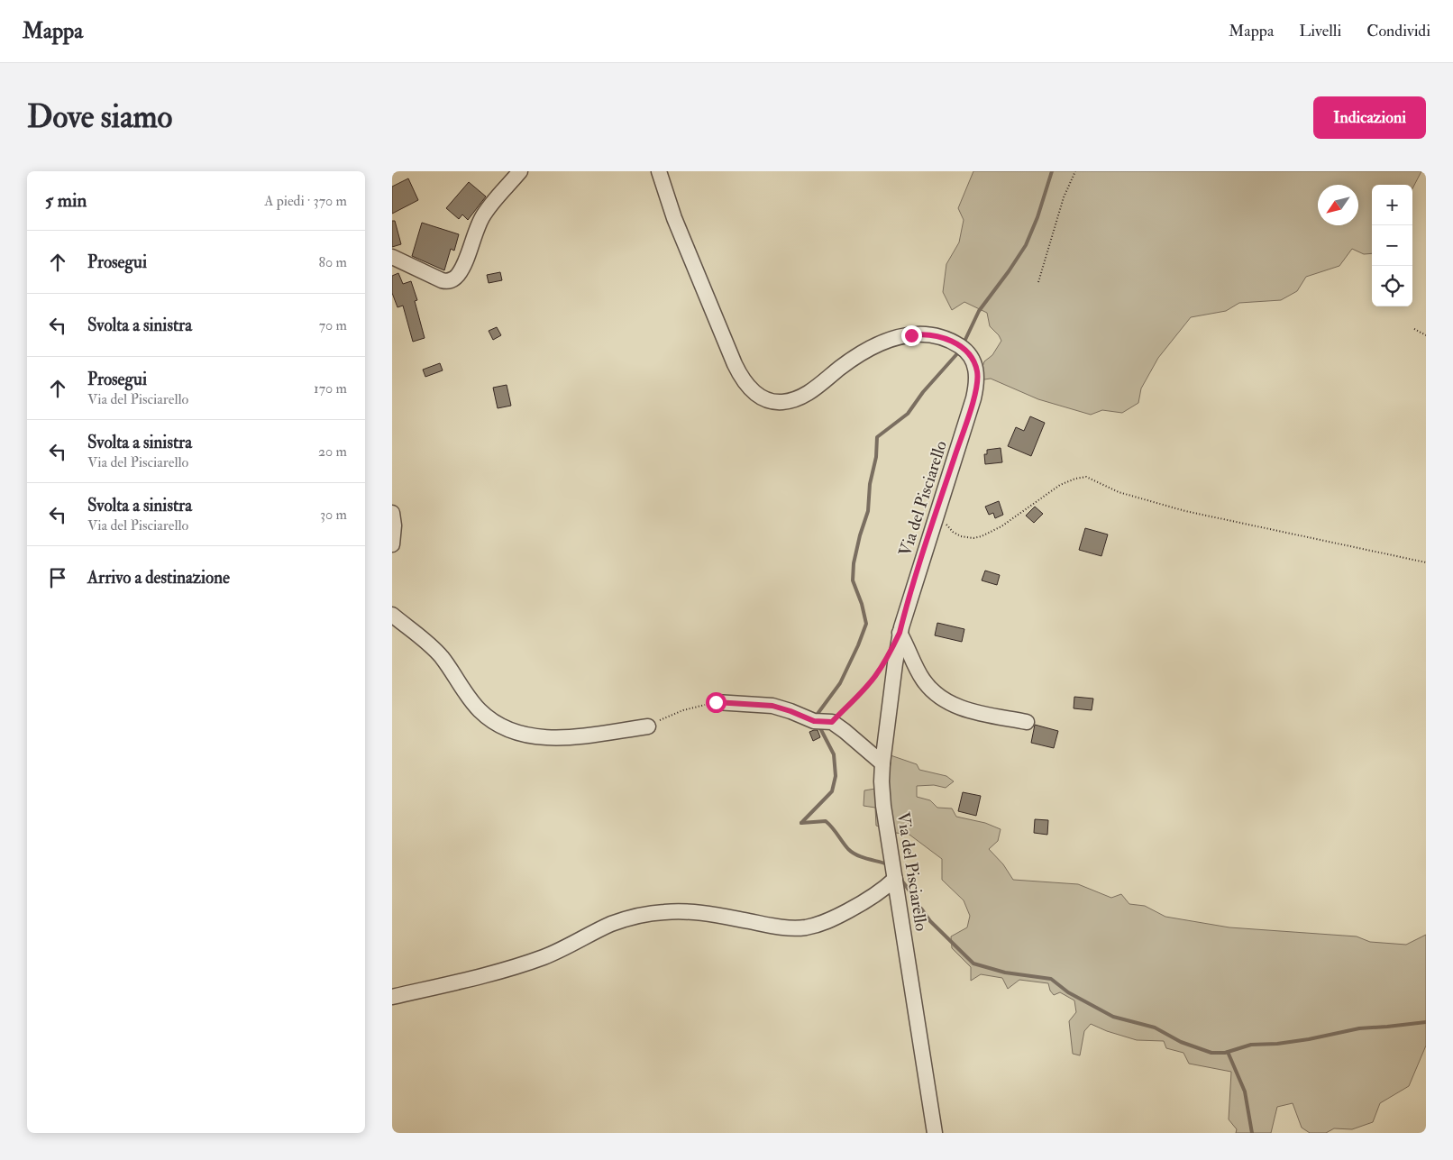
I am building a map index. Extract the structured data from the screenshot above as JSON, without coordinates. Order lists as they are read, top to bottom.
{
  "streets": {
    "street": ["Via del Pisciarello"]
  },
  "north": "bottom left",
  "page": {
    "header": "Mappa",
    "nav": ["Mappa", "Livelli", "Condividi"],
    "buttons": "Indicazioni",
    "title": "Dove siamo",
    "heading": ["5 min", "A piedi · 370 m"],
    "map_buttons": ["+", "−"],
    "list": [
      ["Prosegui", "80 m"],
      ["Svolta a sinistra", "70 m"],
      ["Prosegui", "Via del Pisciarello", "170 m"],
      ["Svolta a sinistra", "Via del Pisciarello", "20 m"],
      ["Svolta a sinistra", "Via del Pisciarello", "30 m"],
      "Arrivo a destinazione"
    ]
  }
}
